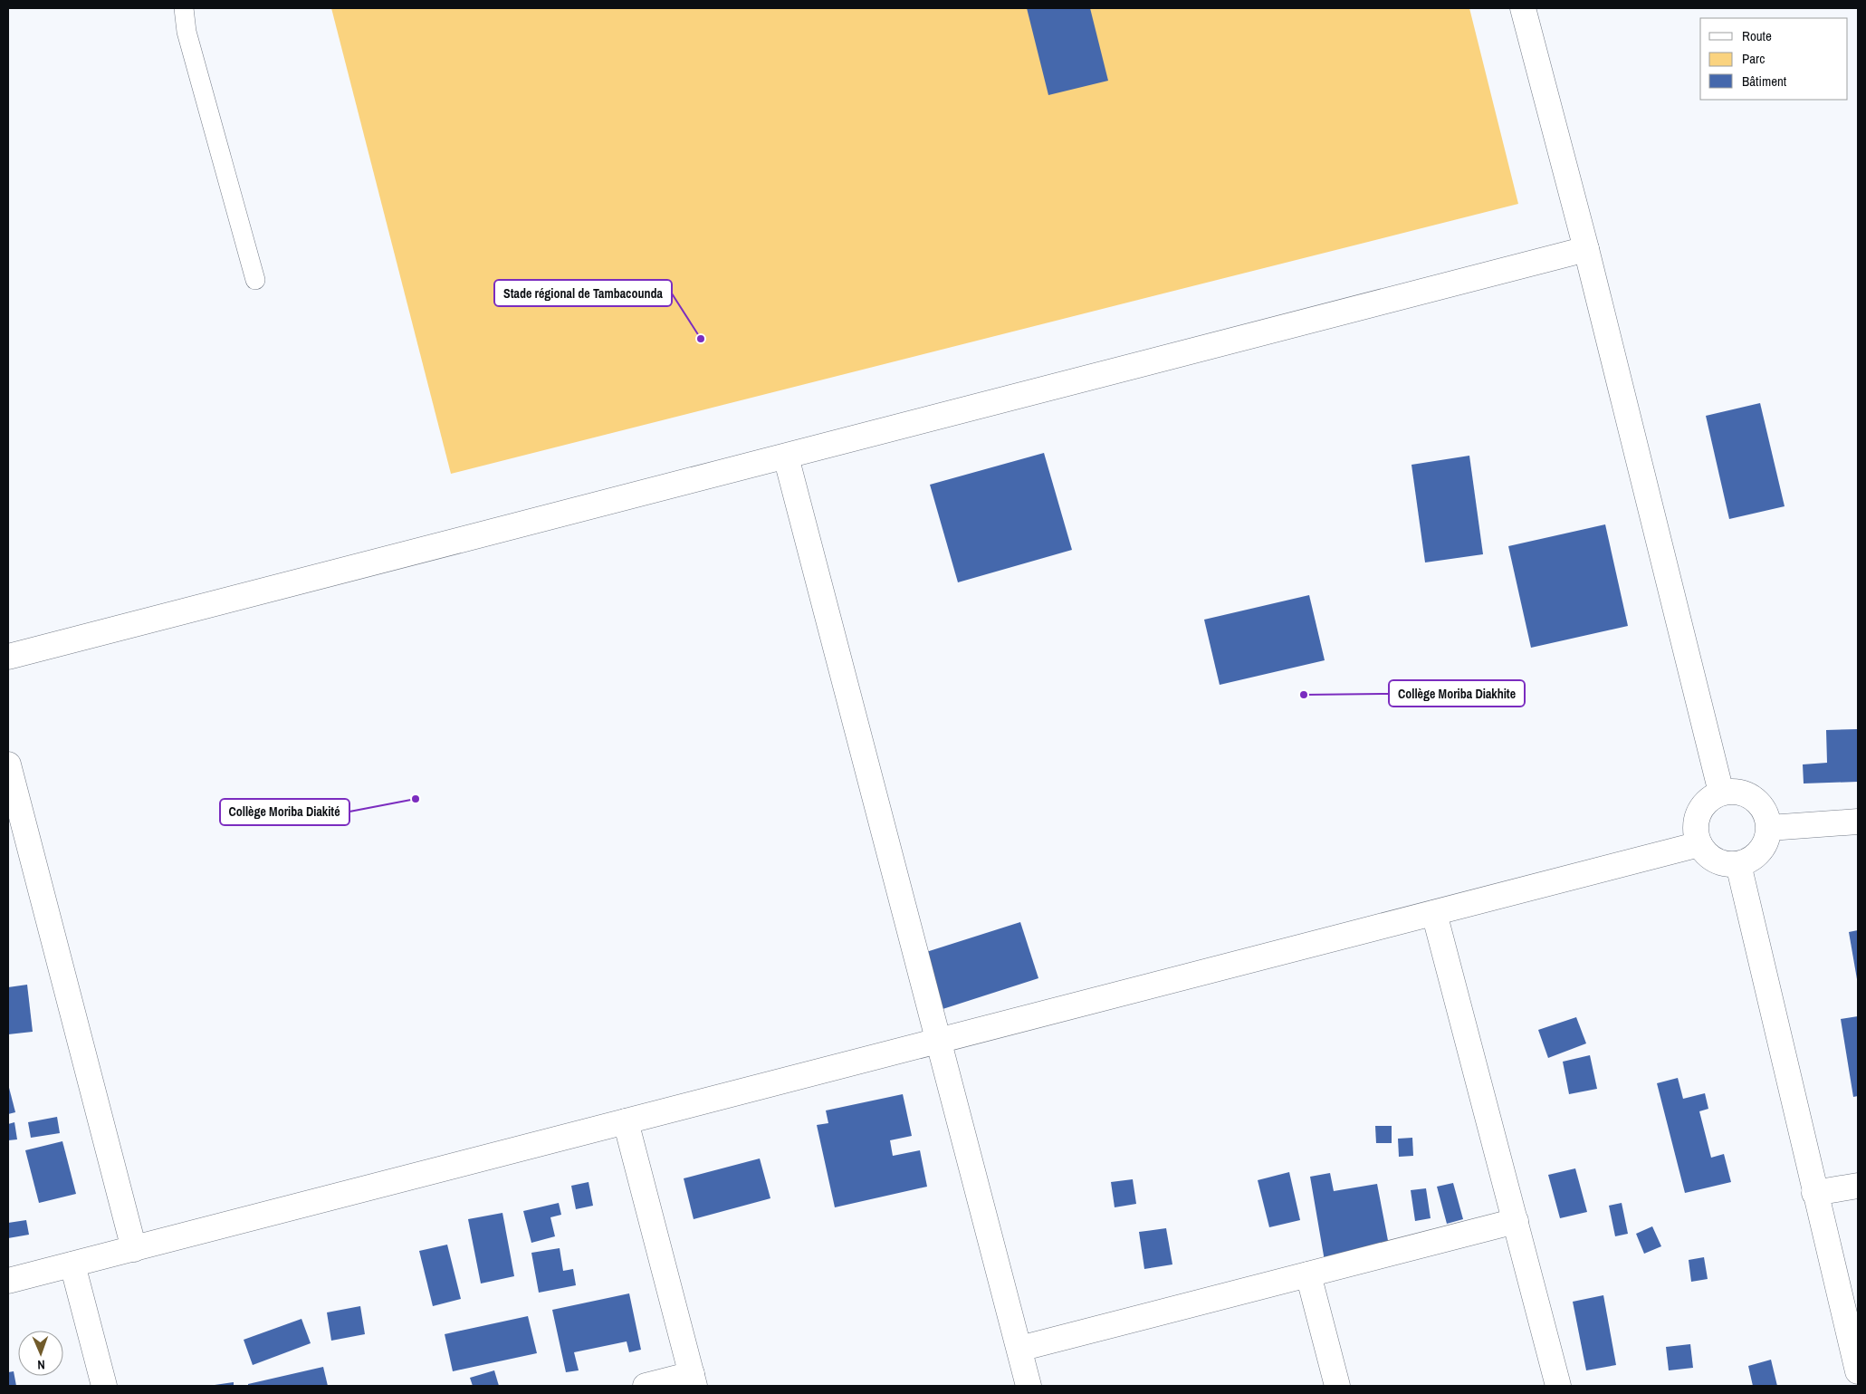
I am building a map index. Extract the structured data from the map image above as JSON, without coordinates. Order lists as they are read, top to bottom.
{
  "places": ["Stade régional de Tambacounda", "Collège Moriba Diakhite", "Collège Moriba Diakité"],
  "legend": ["Route", "Parc", "Bâtiment"],
  "north": "bottom"
}
